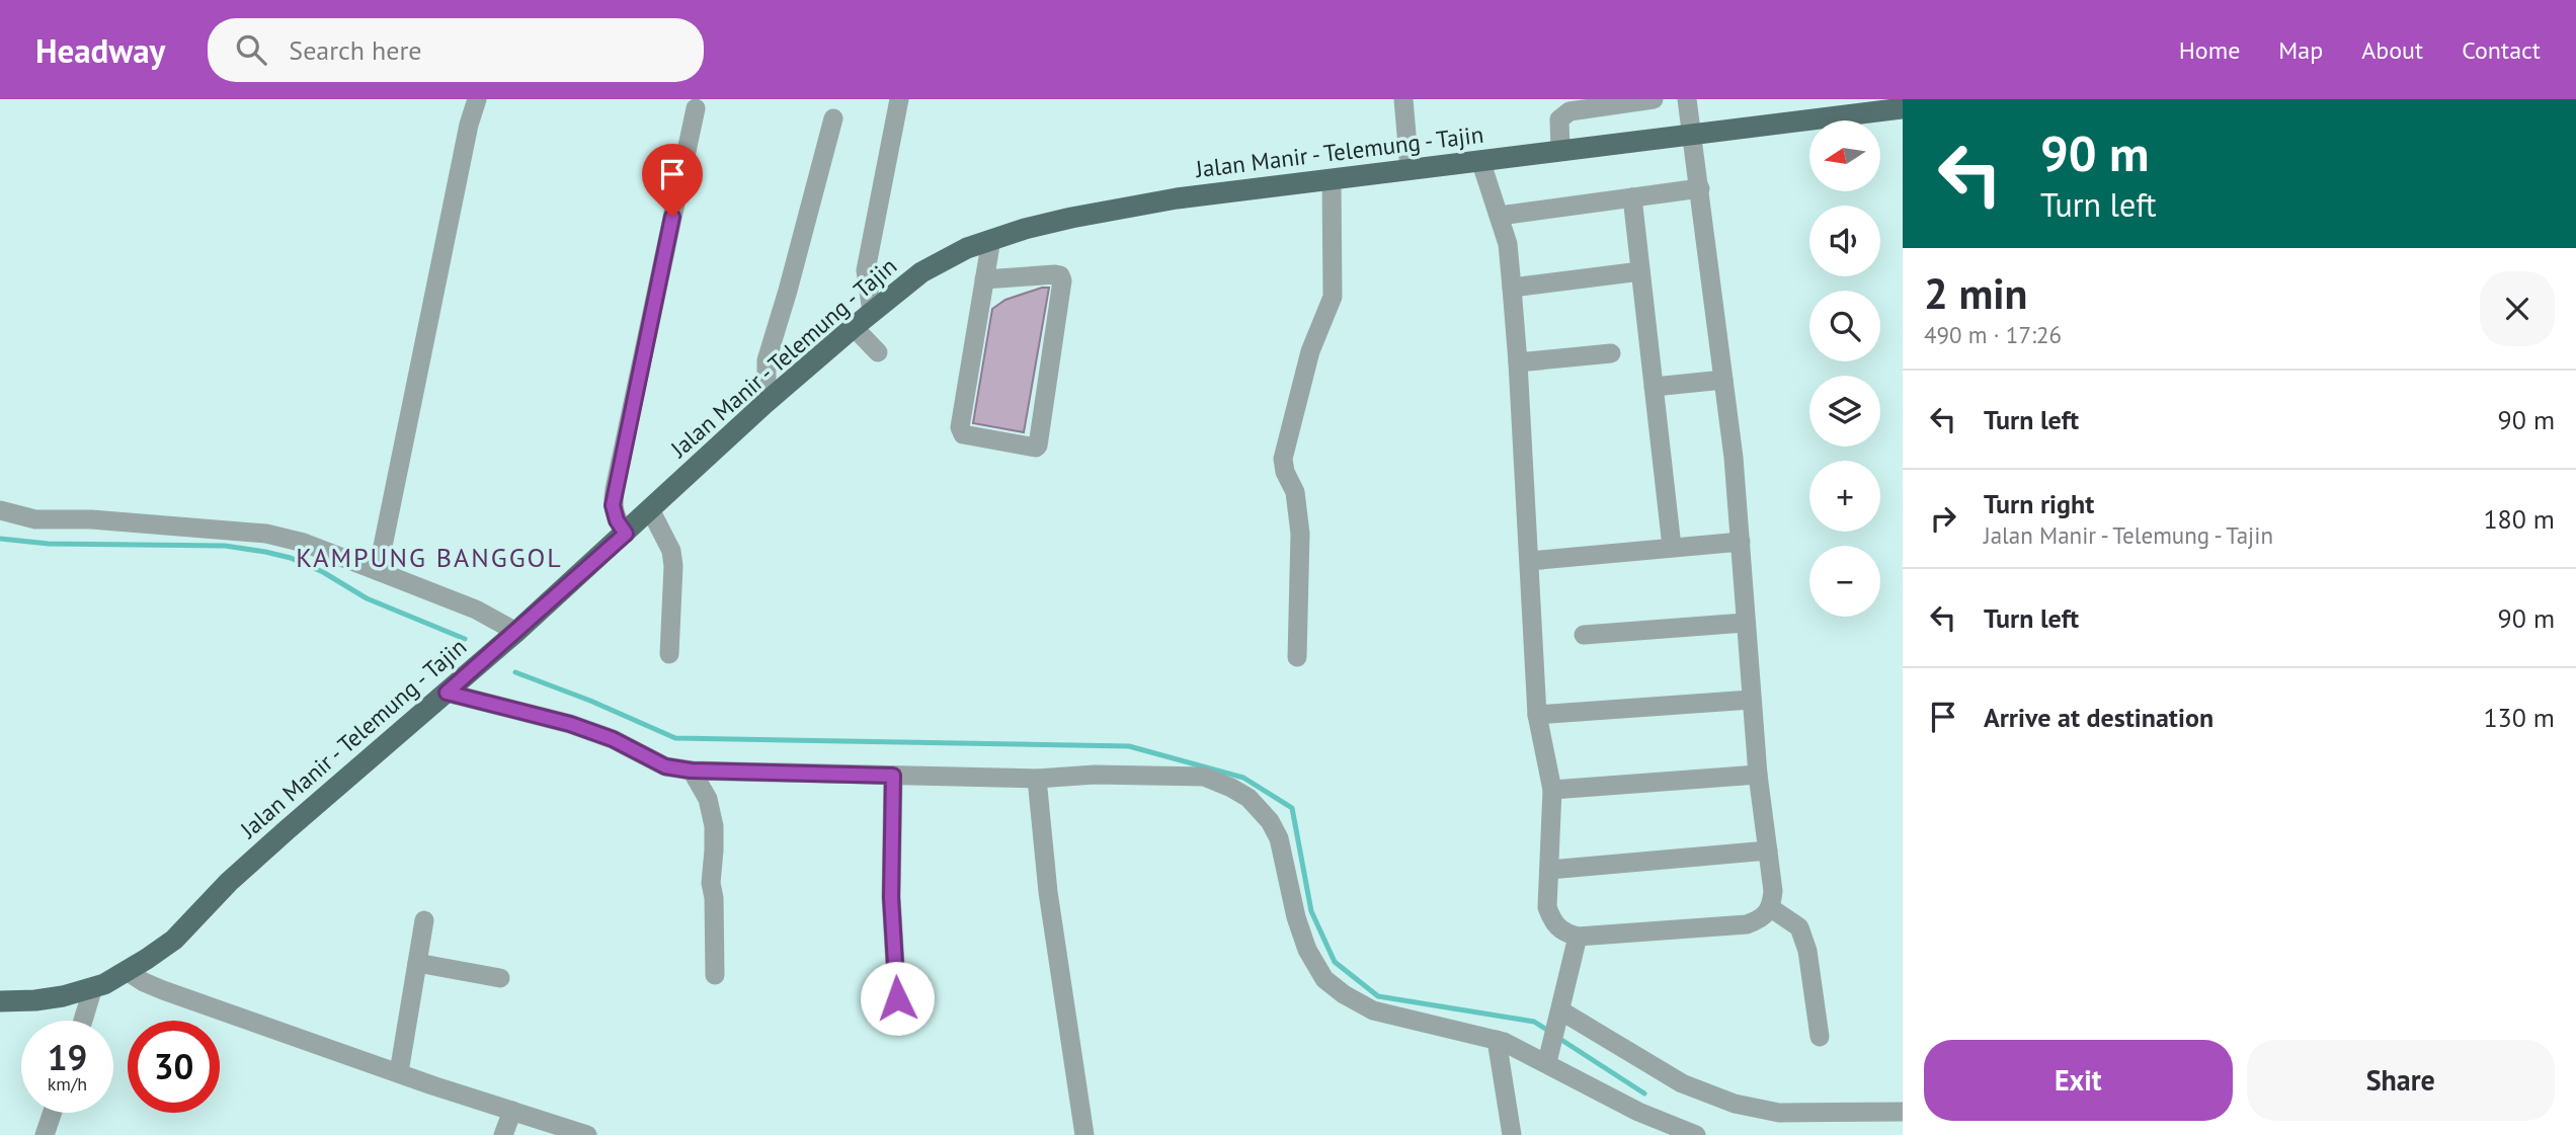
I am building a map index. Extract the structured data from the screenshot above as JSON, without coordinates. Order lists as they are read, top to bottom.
{
  "streets": {
    "main road": ["Jalan Manir - Telemung - Tajin"]
  },
  "districts": ["KAMPUNG BANGGOL"],
  "north": "left",
  "page": {
    "header": "Headway",
    "search": "Search here",
    "nav": [
      "Home",
      "Map",
      "About",
      "Contact"
    ],
    "turn": ["90 m", "Turn left"],
    "map_buttons": ["+", "−"],
    "heading": ["2 min", "490 m · 17:26"],
    "list": [
      {
        "name": "Turn left",
        "value": "90 m"
      },
      {
        "name": "Turn right",
        "note": "Jalan Manir - Telemung - Tajin",
        "value": "180 m"
      },
      {
        "name": "Turn left",
        "value": "90 m"
      },
      {
        "name": "Arrive at destination",
        "value": "130 m"
      }
    ],
    "speed": "19 km/h",
    "limit": "30",
    "buttons": ["Exit", "Share"]
  }
}
